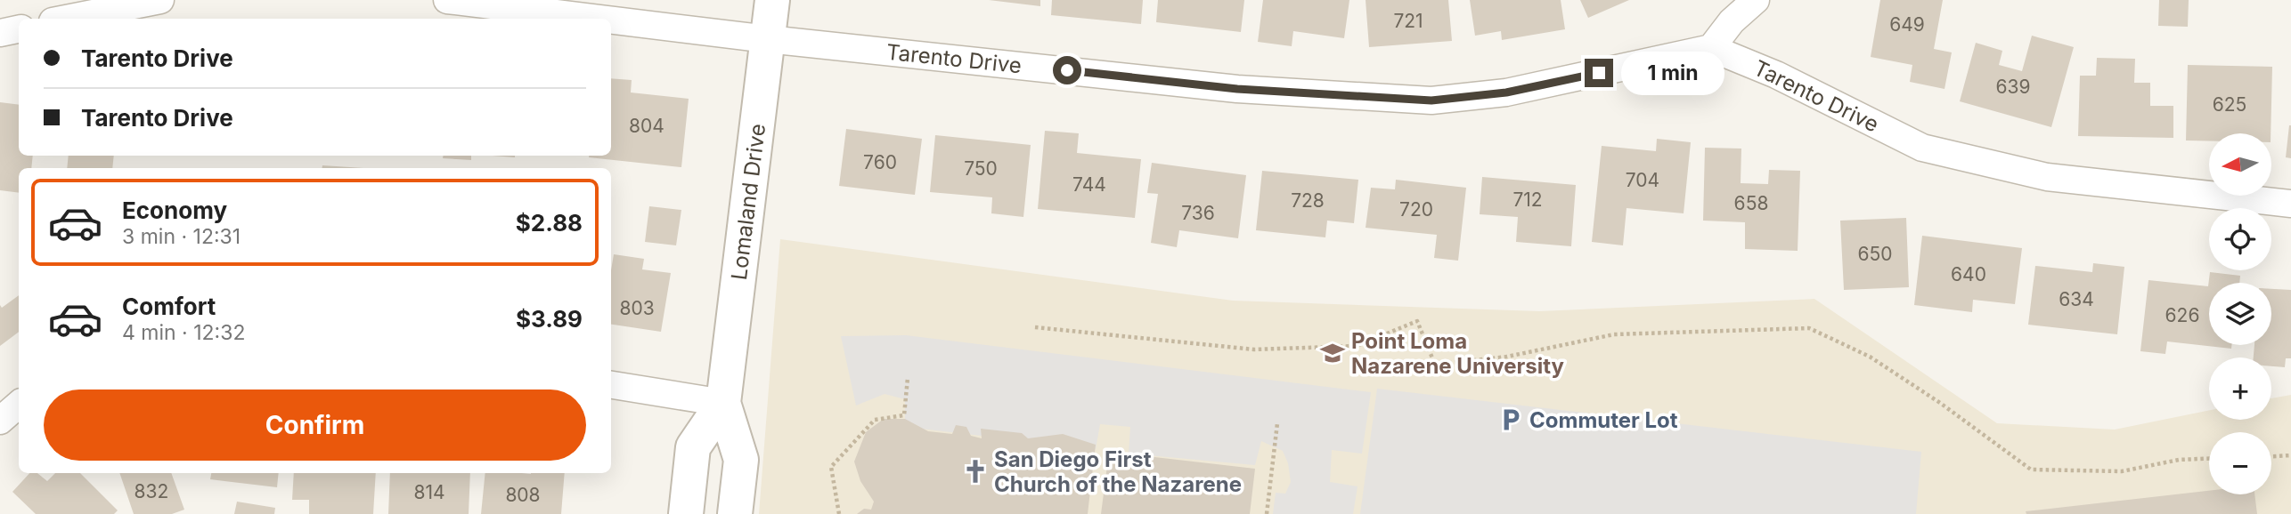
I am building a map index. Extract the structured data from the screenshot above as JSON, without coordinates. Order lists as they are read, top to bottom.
{
  "streets": {
    "street": ["Tarento Drive", "Lomaland Drive"]
  },
  "crossings": [
    ["Tarento Drive", "Lomaland Drive"]
  ],
  "places": {
    "school or university": ["Point Loma Nazarene University"],
    "parking": ["Commuter Lot"],
    "church": ["San Diego First Church of the Nazarene"]
  },
  "house_numbers": [
    "721",
    "649",
    "639",
    "625",
    "804",
    "760",
    "750",
    "704",
    "744",
    "712",
    "728",
    "658",
    "720",
    "736",
    "650",
    "640",
    "634",
    "803",
    "626",
    "832",
    "814",
    "808"
  ],
  "north": "left",
  "page": {
    "banner": ["Tarento Drive", "Tarento Drive"],
    "bubble": "1 min",
    "map_buttons": ["+", "−"],
    "list": [
      {
        "name": "Economy",
        "note": "3 min · 12:31",
        "value": "$2.88"
      },
      {
        "name": "Comfort",
        "note": "4 min · 12:32",
        "value": "$3.89"
      }
    ],
    "buttons": "Confirm"
  }
}
